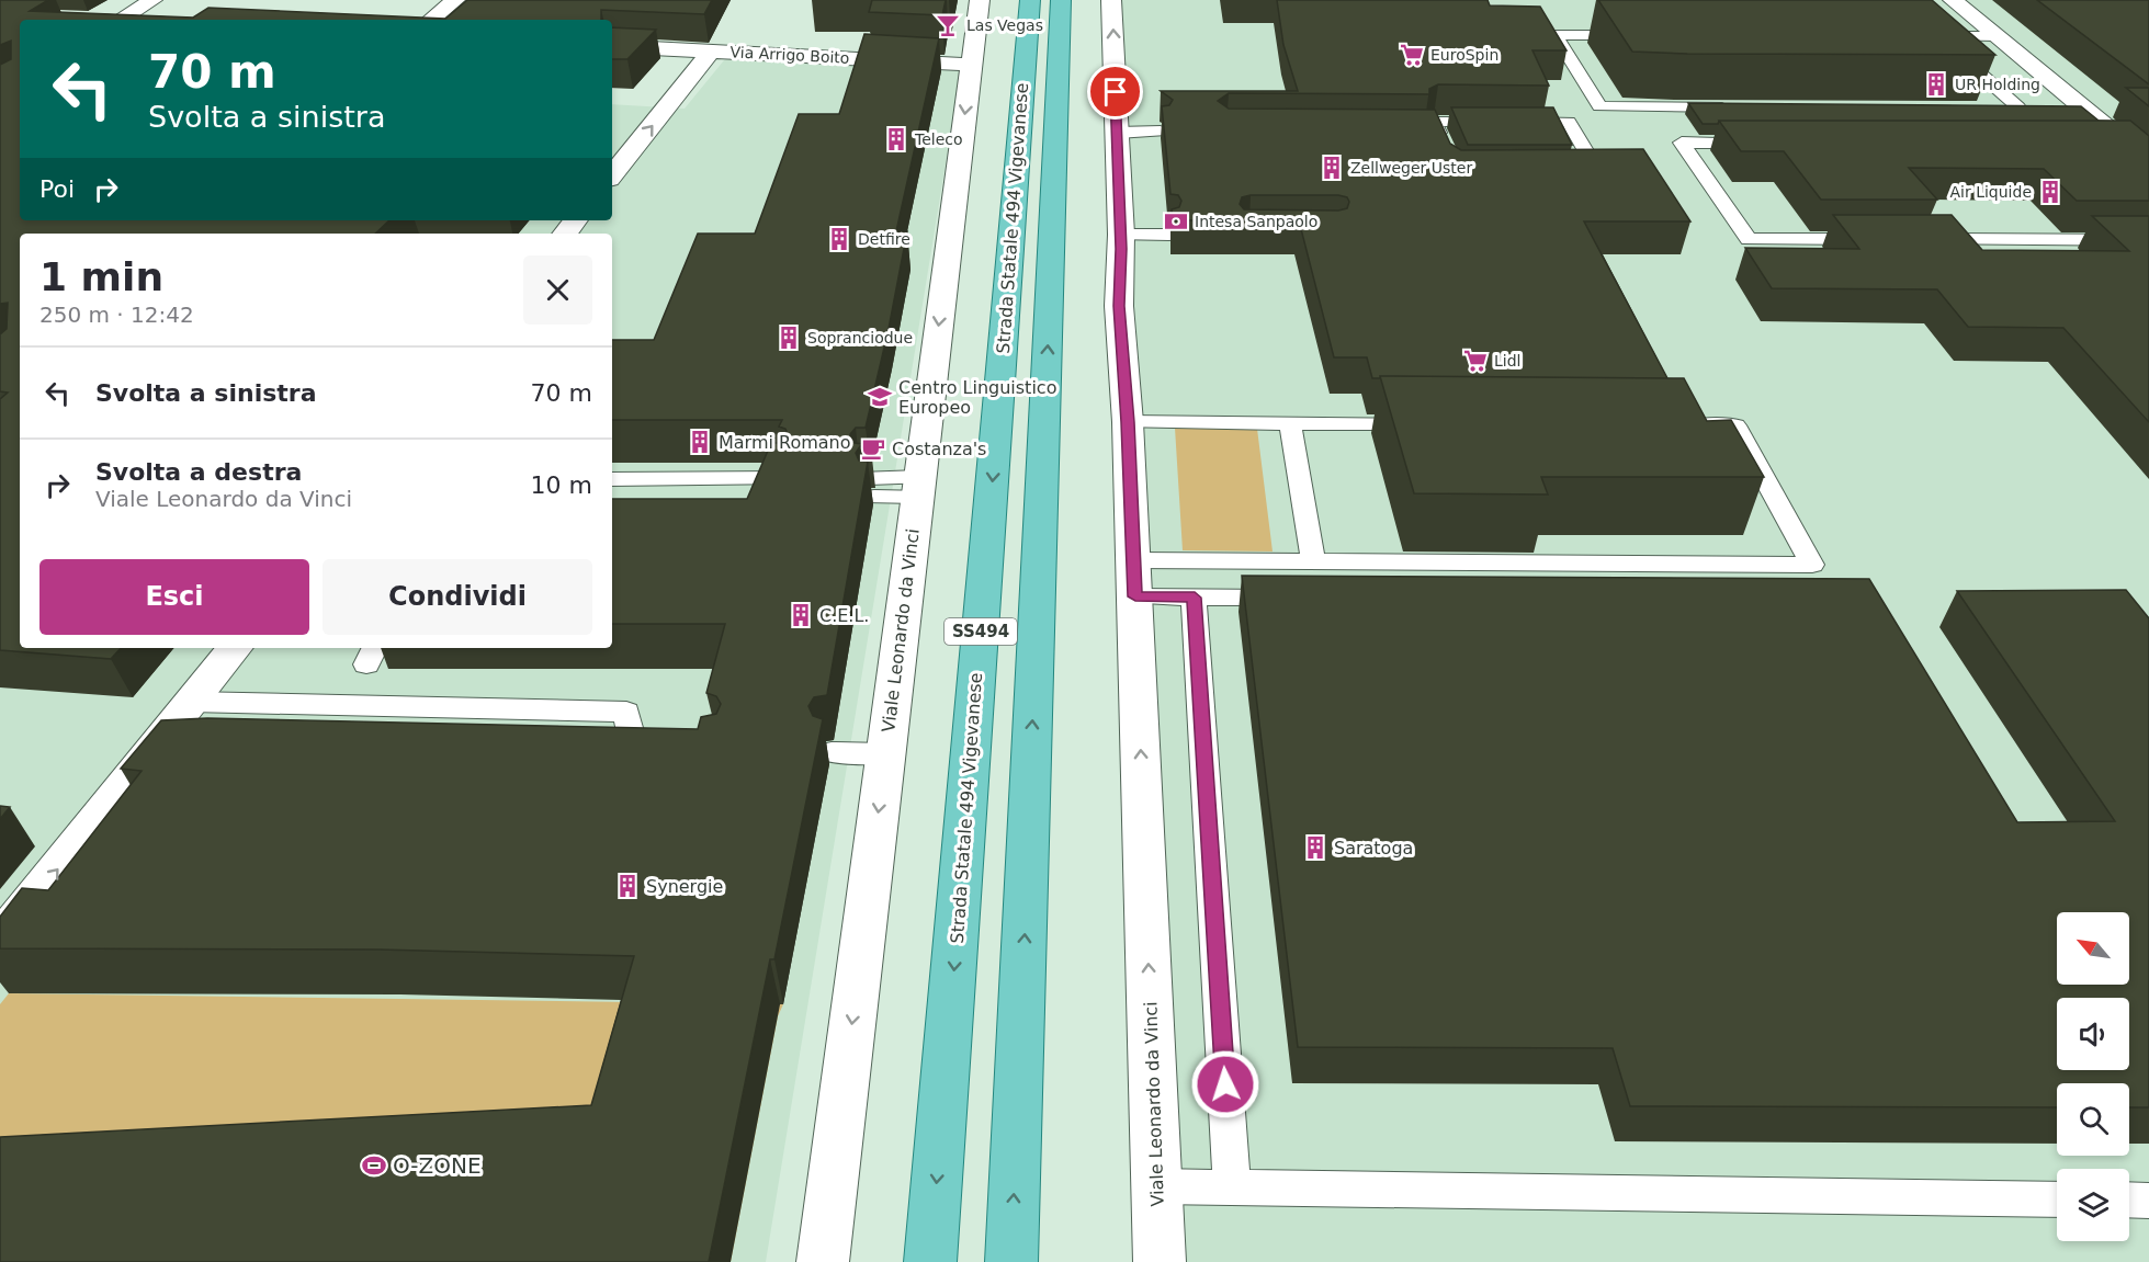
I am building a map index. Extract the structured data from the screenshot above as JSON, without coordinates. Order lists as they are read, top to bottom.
{
  "streets": {
    "main road": ["Strada Statale 494 Vigevanese", "SS494"],
    "street": ["Via Arrigo Boito", "Viale Leonardo da Vinci"]
  },
  "crossings": [
    ["Via Arrigo Boito", "Viale Leonardo da Vinci"]
  ],
  "places": {
    "bar": ["Las Vegas"],
    "supermarket": ["EuroSpin", "Lidl"],
    "building": [
      "UR Holding",
      "Teleco",
      "Zellweger Uster",
      "Air Liquide",
      "Detfire",
      "Sopranciodue",
      "Marmi Romano",
      "C.E.L.",
      "Saratoga",
      "Synergie"
    ],
    "bank": ["Intesa Sanpaolo"],
    "school or university": ["Centro Linguistico Europeo"],
    "cafe": ["Costanza's"],
    "sports": ["O-ZONE"]
  },
  "north": "top left",
  "page": {
    "turn": ["70 m", "Svolta a sinistra"],
    "then": "Poi",
    "heading": ["1 min", "250 m · 12:42"],
    "list": [
      {
        "name": "Svolta a sinistra",
        "value": "70 m"
      },
      {
        "name": "Svolta a destra",
        "note": "Viale Leonardo da Vinci",
        "value": "10 m"
      }
    ],
    "buttons": ["Esci", "Condividi"]
  }
}
